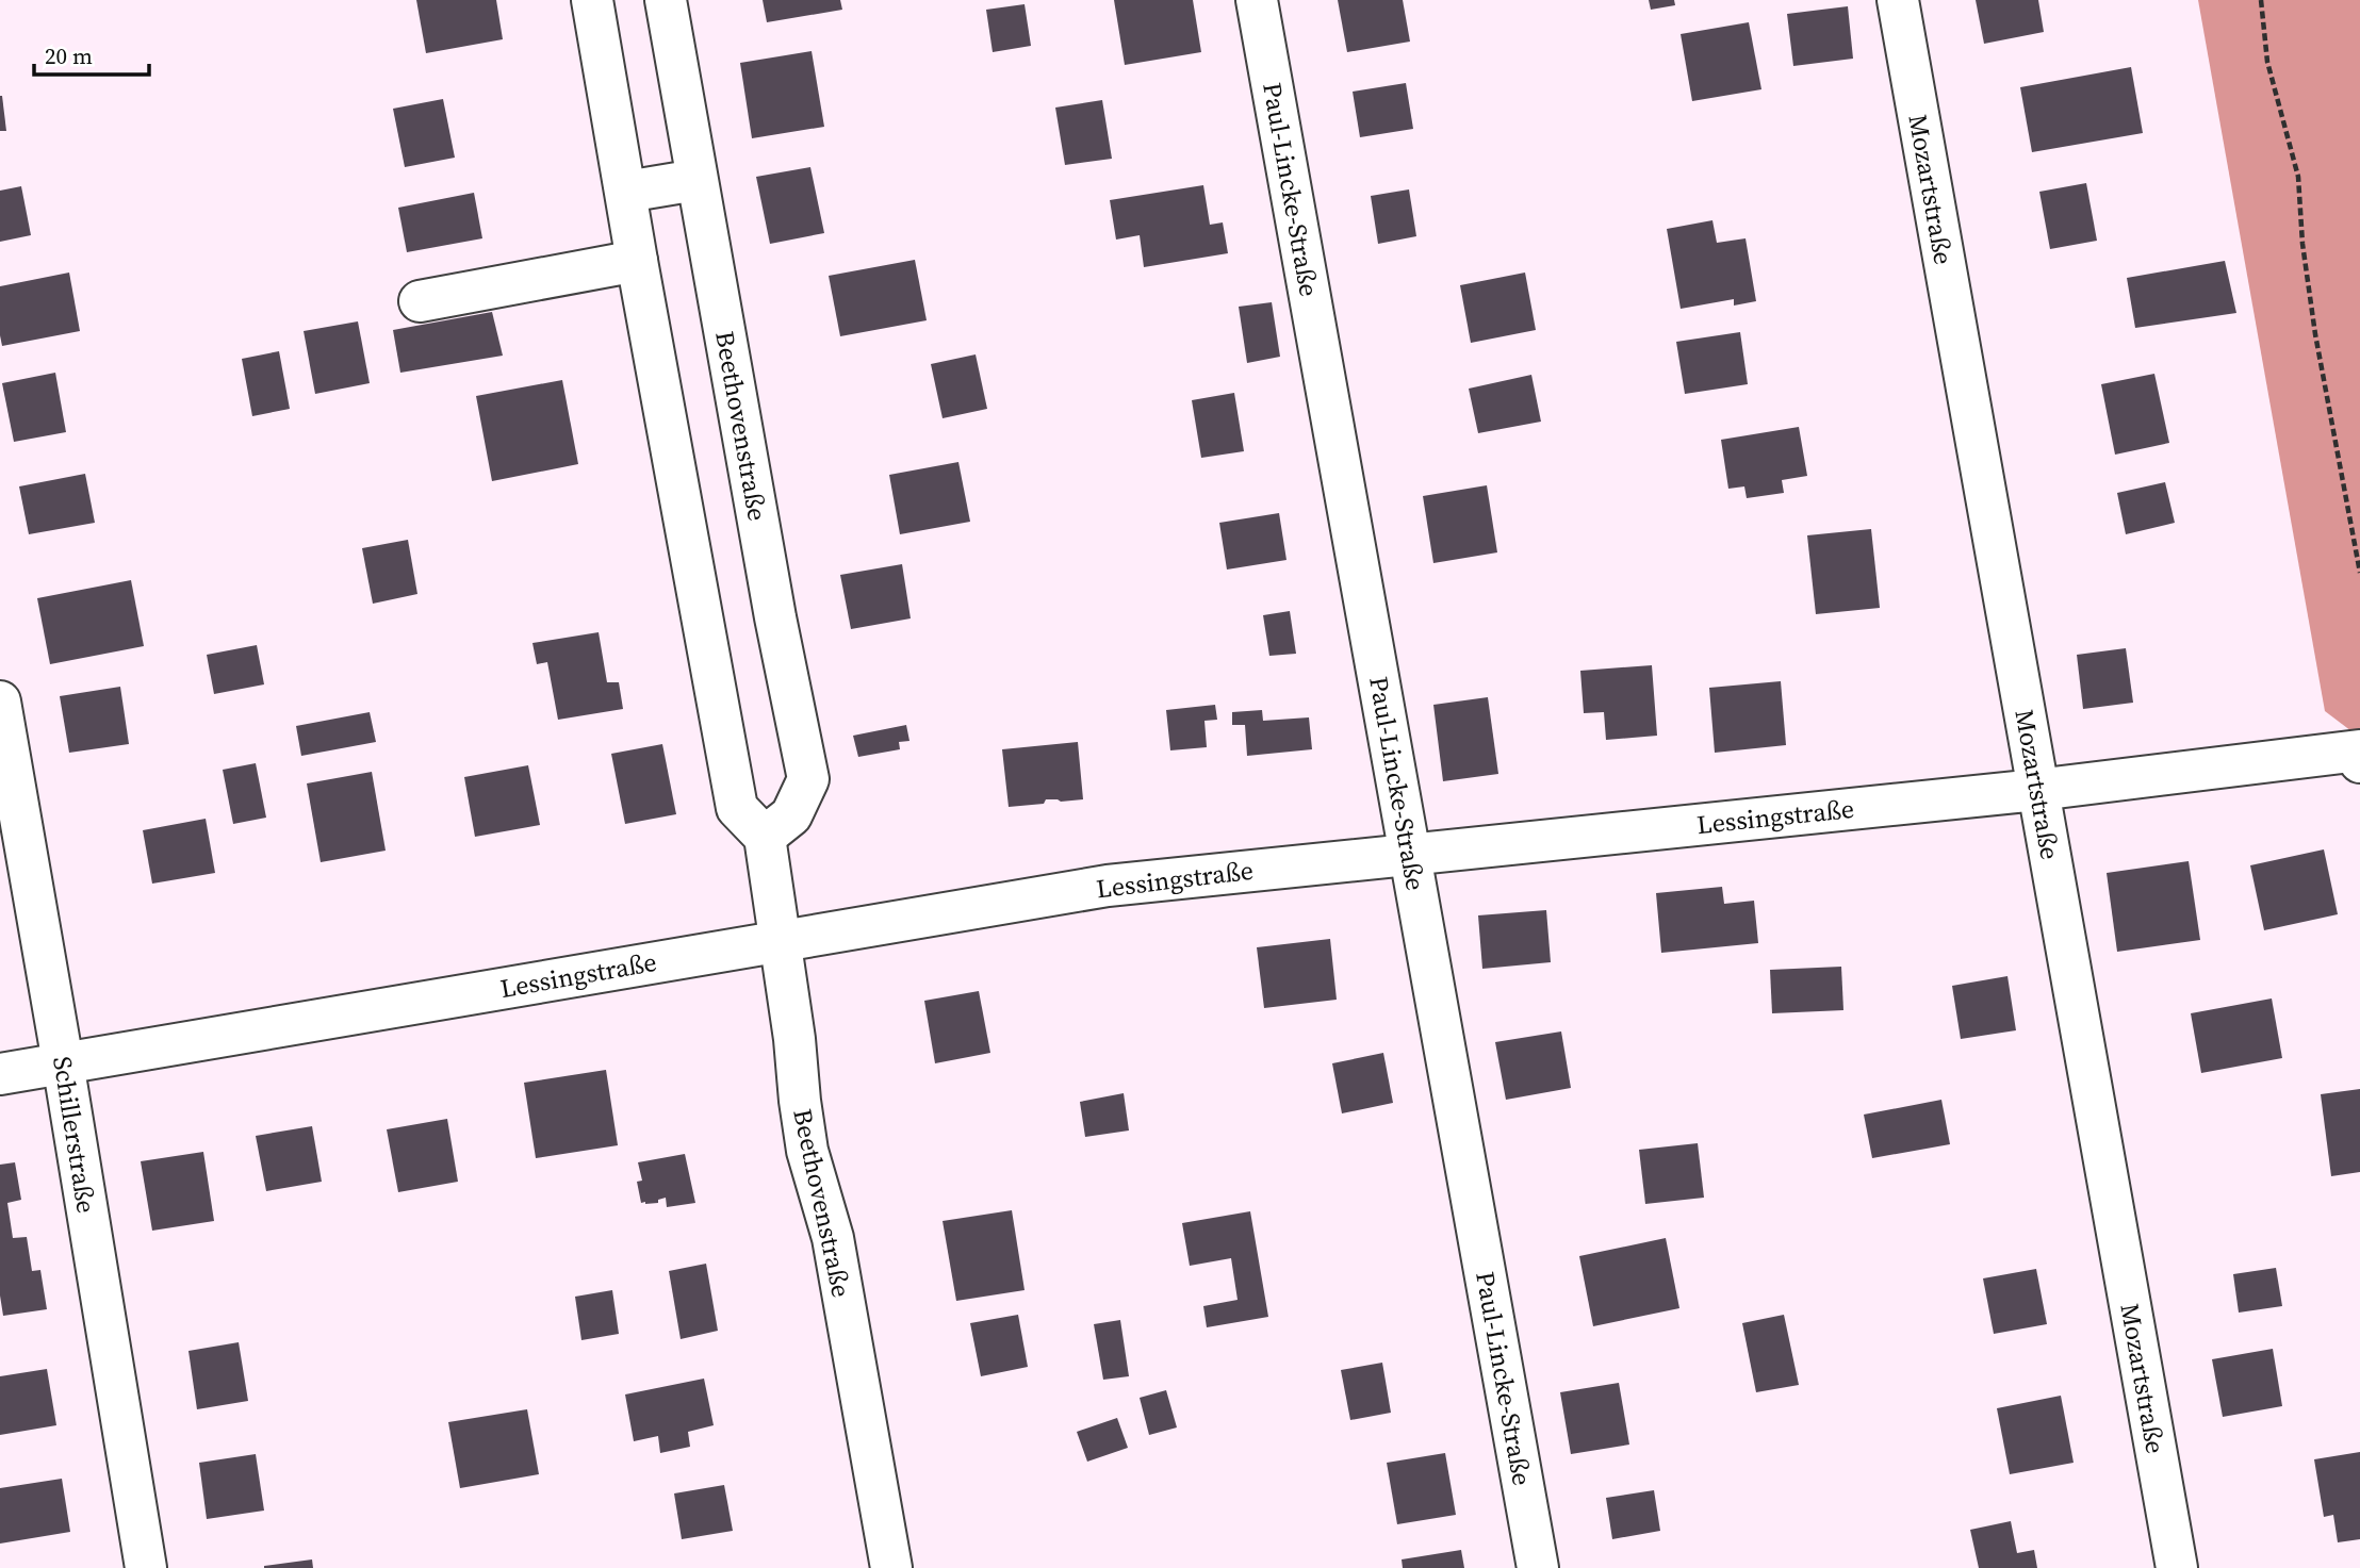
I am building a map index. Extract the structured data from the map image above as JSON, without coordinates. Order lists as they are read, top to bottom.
{
  "streets": {
    "street": [
      "Paul-Lincke-Straße",
      "Mozartstraße",
      "Beethovenstraße",
      "Lessingstraße",
      "Schillerstraße"
    ]
  },
  "crossings": [
    ["Paul-Lincke-Straße", "Lessingstraße"],
    ["Mozartstraße", "Lessingstraße"],
    ["Beethovenstraße", "Lessingstraße"],
    ["Lessingstraße", "Schillerstraße"]
  ],
  "scale_bar": "20 m"
}
